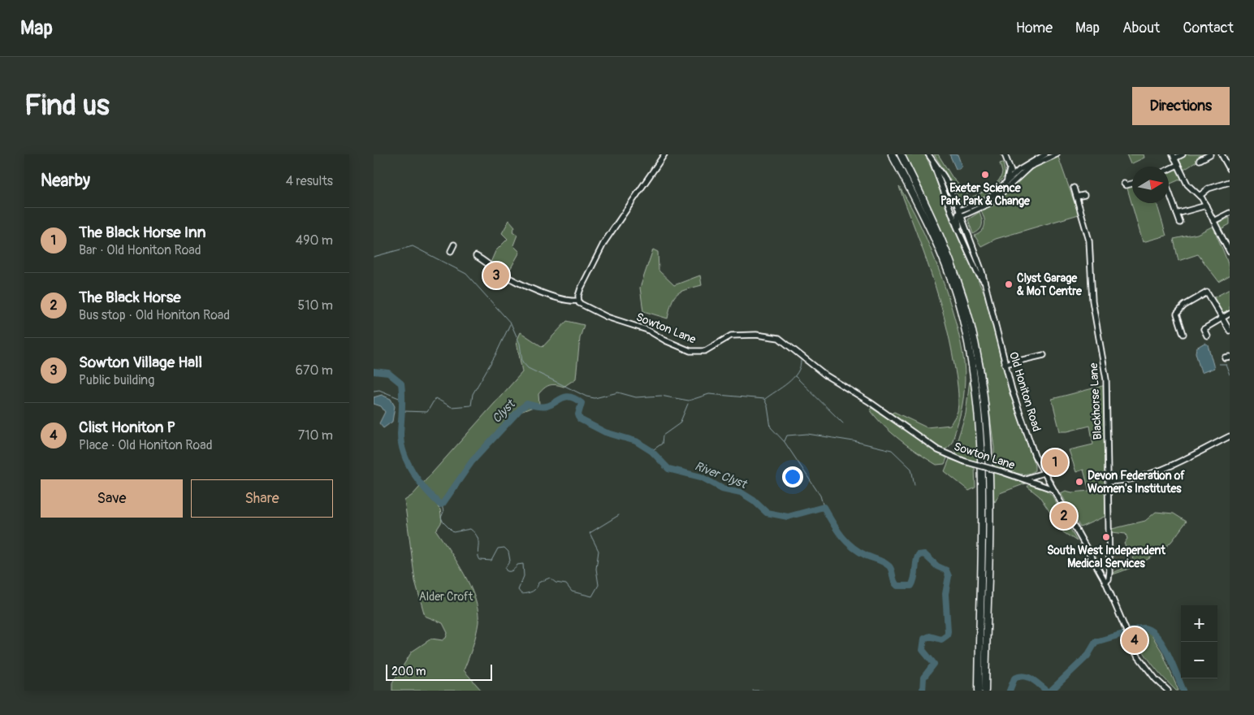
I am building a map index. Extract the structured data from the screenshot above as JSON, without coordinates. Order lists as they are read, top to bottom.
{
  "streets": {
    "street": ["Sowton Lane", "Old Honiton Road", "Blackhorse Lane"]
  },
  "crossings": [
    ["Sowton Lane", "Old Honiton Road"],
    ["Old Honiton Road", "Blackhorse Lane"]
  ],
  "water": ["Clyst", "River Clyst"],
  "parks": ["Alder Croft"],
  "places": [
    "Exeter Science Park Park & Change",
    "Clyst Garage & MoT Centre",
    "Devon Federation of Women's Institutes",
    "South West Independent Medical Services"
  ],
  "scale_bar": "200 m",
  "north": "right",
  "page": {
    "header": "Map",
    "nav": [
      "Home",
      "Map",
      "About",
      "Contact"
    ],
    "buttons": [
      "Directions",
      ["Save", "Share"]
    ],
    "title": "Find us",
    "heading": ["Nearby", "4 results"],
    "list": [
      {
        "mark": "1",
        "name": "The Black Horse Inn",
        "note": "Bar · Old Honiton Road",
        "value": "490 m"
      },
      {
        "mark": "2",
        "name": "The Black Horse",
        "note": "Bus stop · Old Honiton Road",
        "value": "510 m"
      },
      {
        "mark": "3",
        "name": "Sowton Village Hall",
        "note": "Public building",
        "value": "670 m"
      },
      {
        "mark": "4",
        "name": "Clist Honiton P",
        "note": "Place · Old Honiton Road",
        "value": "710 m"
      }
    ],
    "pins": [
      "3",
      "1",
      "2",
      "4"
    ],
    "map_buttons": ["+", "−"],
    "scale": "200 m"
  }
}
